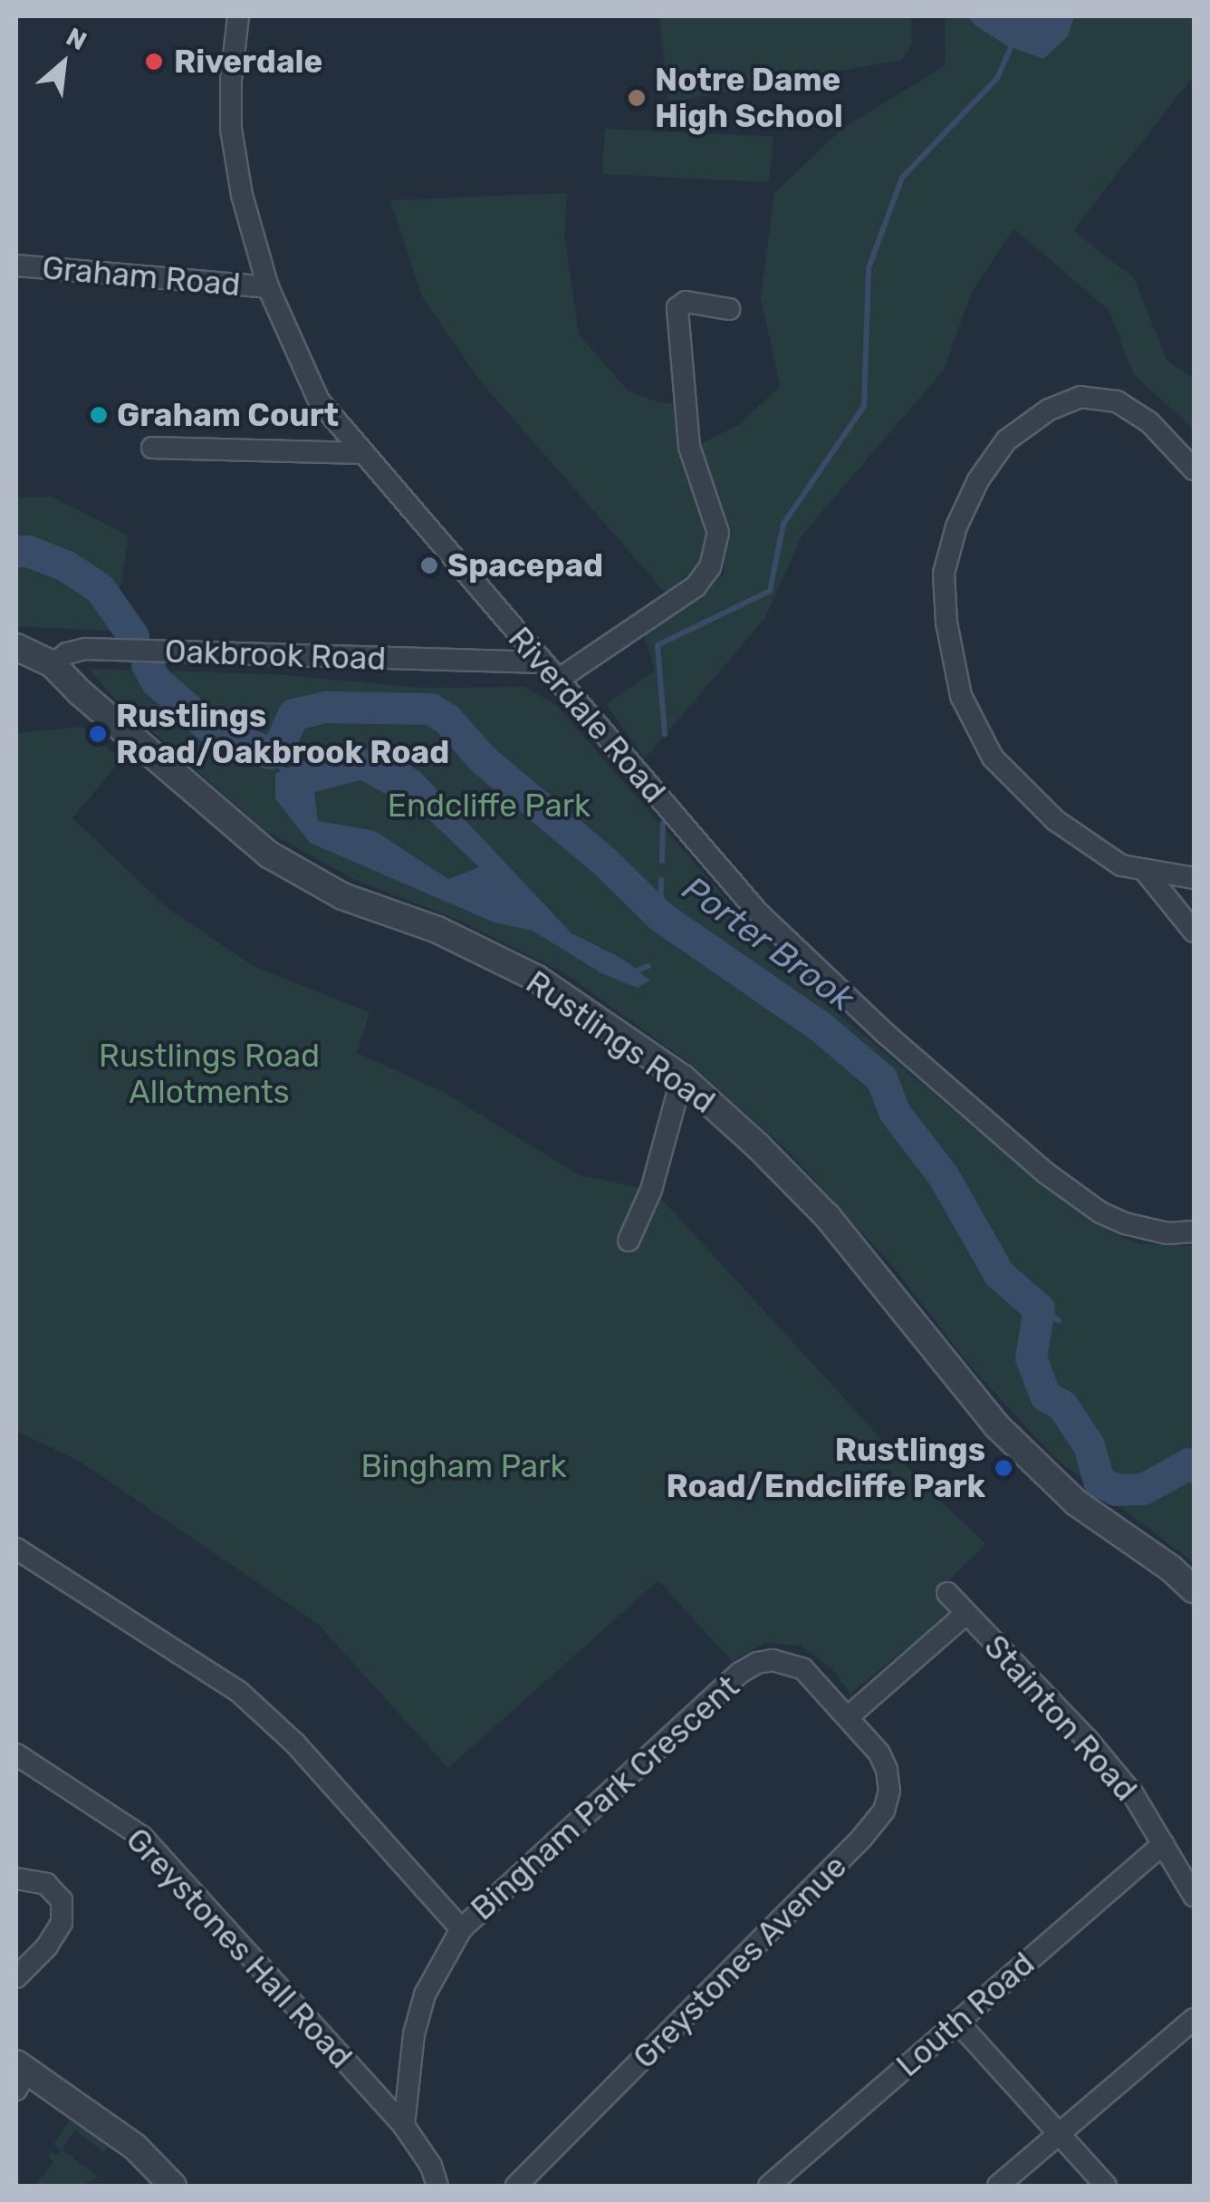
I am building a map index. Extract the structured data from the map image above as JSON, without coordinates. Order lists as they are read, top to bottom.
{
  "streets": {
    "street": [
      "Graham Road",
      "Oakbrook Road",
      "Riverdale Road",
      "Rustlings Road",
      "Stainton Road",
      "Bingham Park Crescent",
      "Greystones Hall Road",
      "Greystones Avenue",
      "Louth Road"
    ]
  },
  "crossings": [
    ["Graham Road", "Riverdale Road"],
    ["Oakbrook Road", "Riverdale Road"],
    ["Oakbrook Road", "Rustlings Road"],
    ["Stainton Road", "Louth Road"],
    ["Bingham Park Crescent", "Greystones Hall Road"],
    ["Bingham Park Crescent", "Greystones Avenue"]
  ],
  "water": ["Porter Brook"],
  "parks": ["Endcliffe Park", "Rustlings Road Allotments", "Bingham Park"],
  "places": [
    "Riverdale",
    "Notre Dame High School",
    "Graham Court",
    "Spacepad",
    "Rustlings Road/Oakbrook Road",
    "Rustlings Road/Endcliffe Park"
  ],
  "north": "top right"
}
